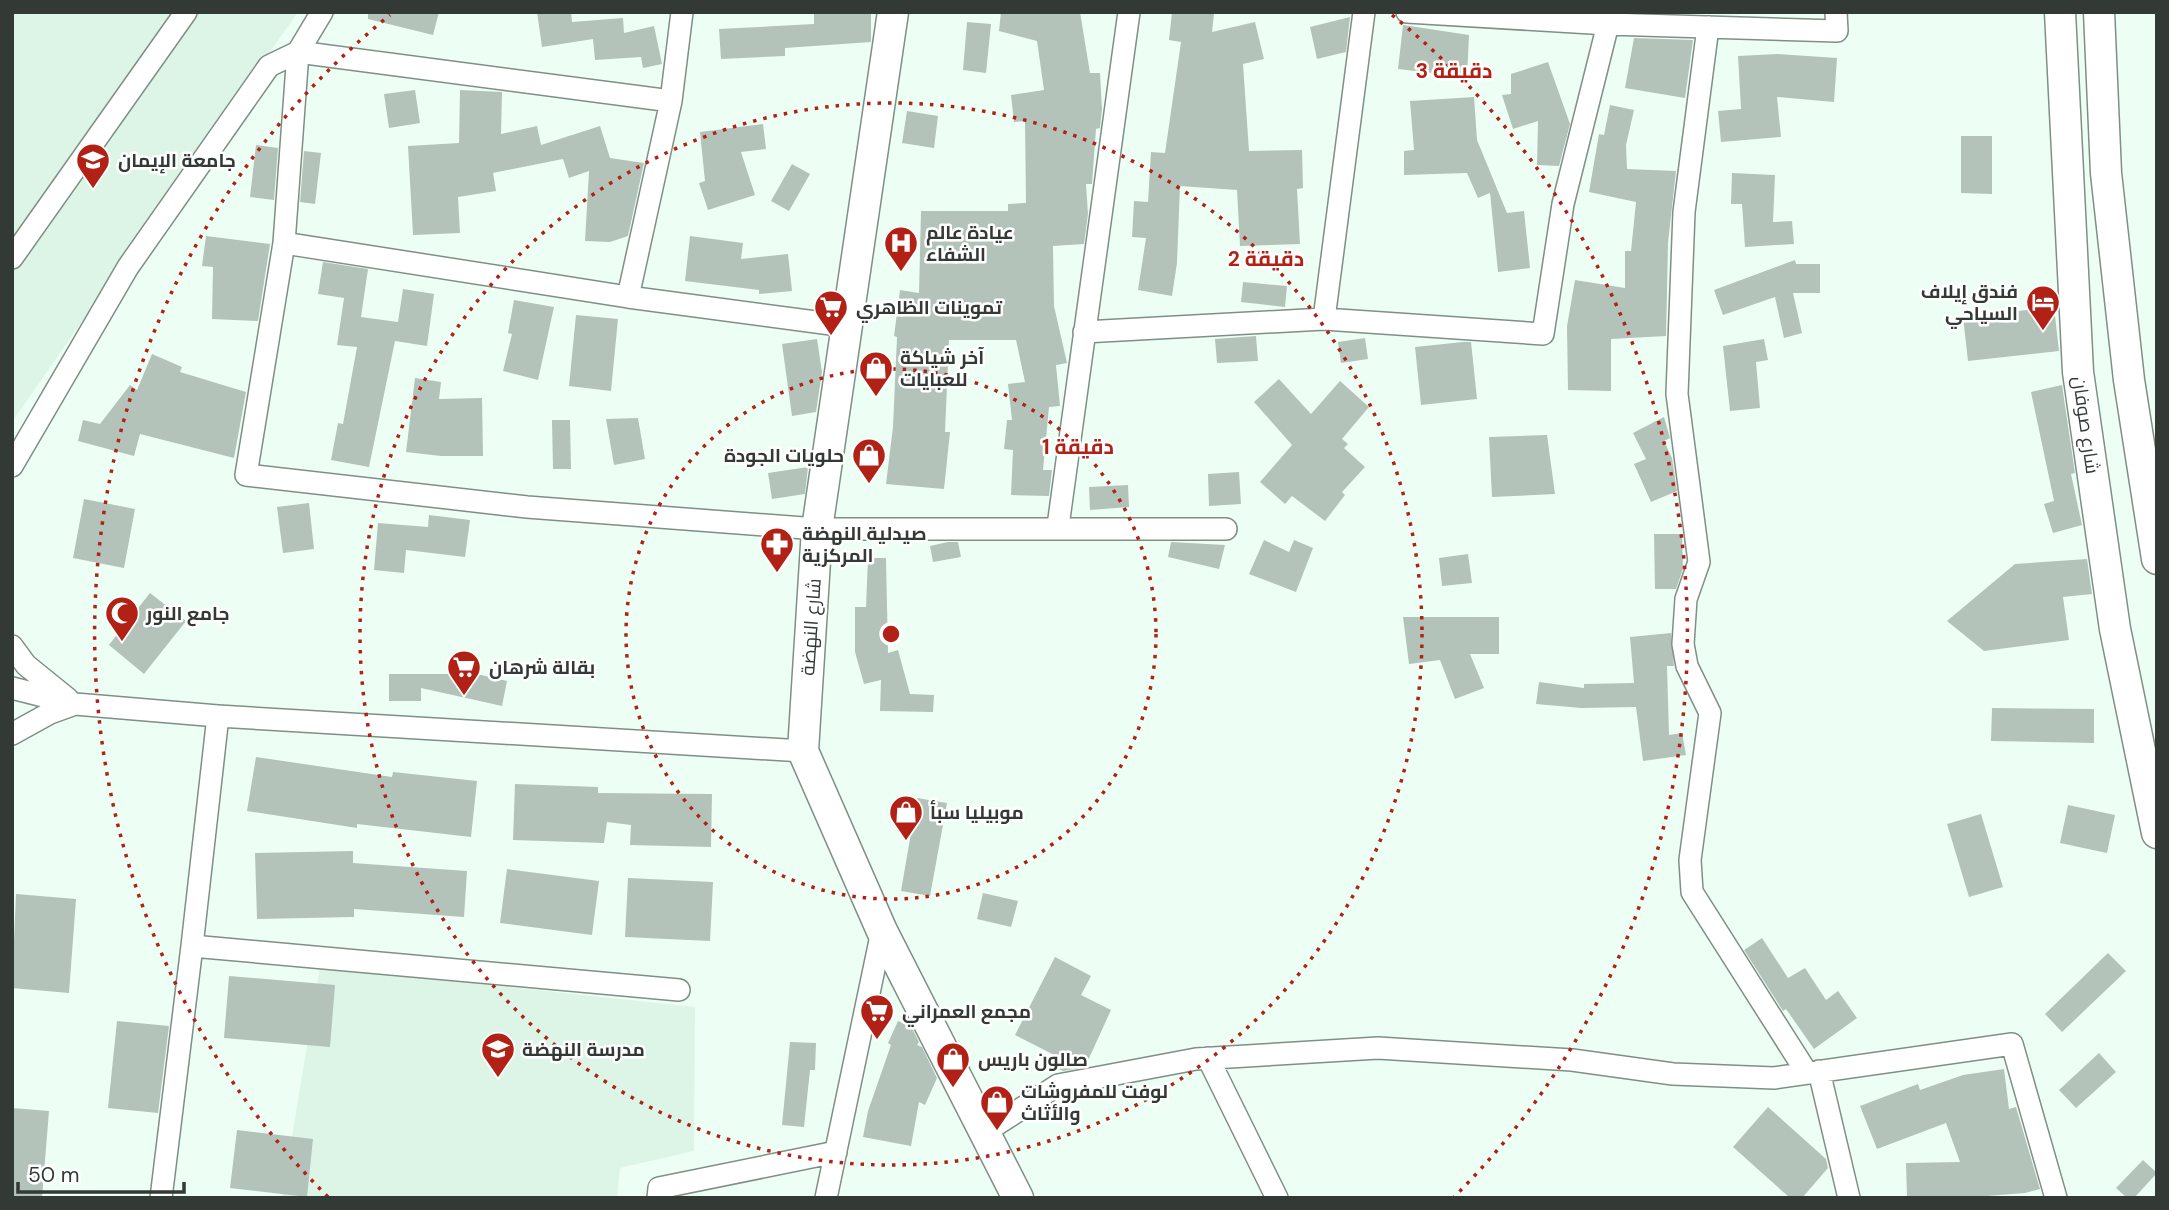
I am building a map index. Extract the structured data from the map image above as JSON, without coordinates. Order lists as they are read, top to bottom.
{
  "streets": {
    "street": ["شارع صوفان", "شارع النهضة"]
  },
  "places": {
    "school or university": ["جامعة الإيمان", "مدرسة النهضة"],
    "hospital": ["عيادة عالم الشفاء"],
    "hotel": ["فندق إيلاف السياحي"],
    "supermarket": ["تموينات الظاهري", "بقالة شرهان", "مجمع العمراني"],
    "shop": [
      "آخر شياكة للعبايات",
      "حلويات الجودة",
      "موبيليا سبأ",
      "صالون باريس",
      "لوفت للمفروشات والأثاث"
    ],
    "pharmacy": ["صيدلية النهضة المركزية"],
    "mosque": ["جامع النور"]
  },
  "scale_bar": "50 m",
  "rings": ["3 دقيقة", "2 دقيقة", "1 دقيقة"]
}
